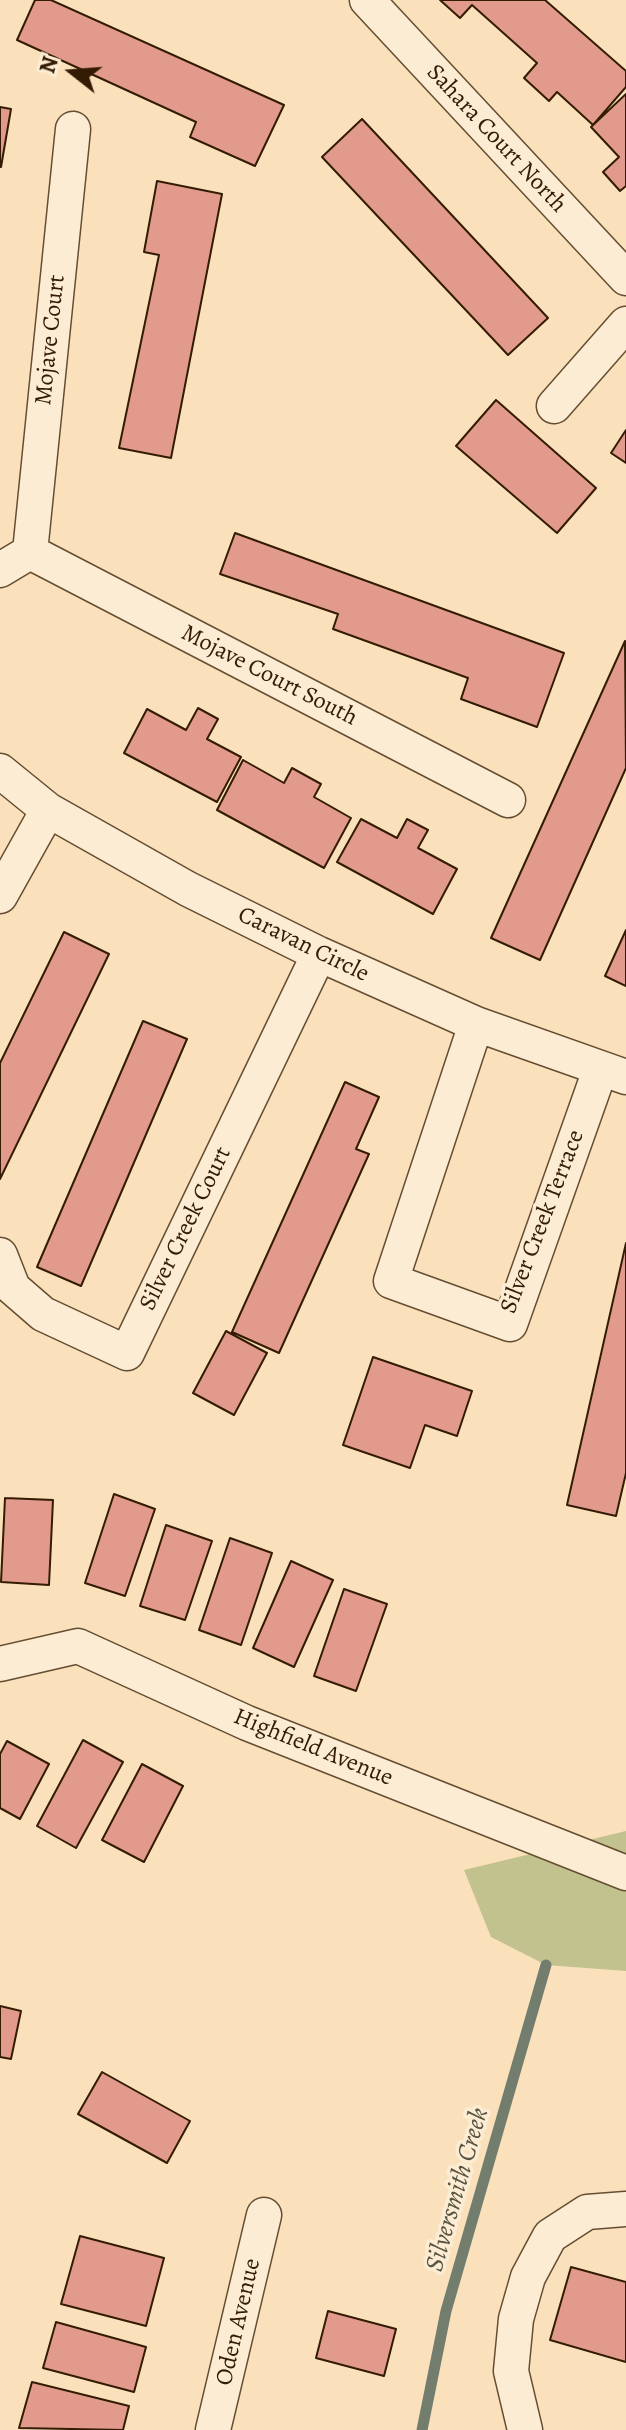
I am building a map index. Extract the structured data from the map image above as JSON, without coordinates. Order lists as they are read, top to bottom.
{
  "streets": {
    "street": [
      "Sahara Court North",
      "Mojave Court",
      "Mojave Court South",
      "Caravan Circle",
      "Silver Creek Terrace",
      "Silver Creek Court",
      "Highfield Avenue",
      "Oden Avenue"
    ]
  },
  "crossings": [
    ["Mojave Court", "Mojave Court South"],
    ["Caravan Circle", "Silver Creek Terrace"],
    ["Caravan Circle", "Silver Creek Court"]
  ],
  "water": ["Silversmith Creek"],
  "north": "left"
}
